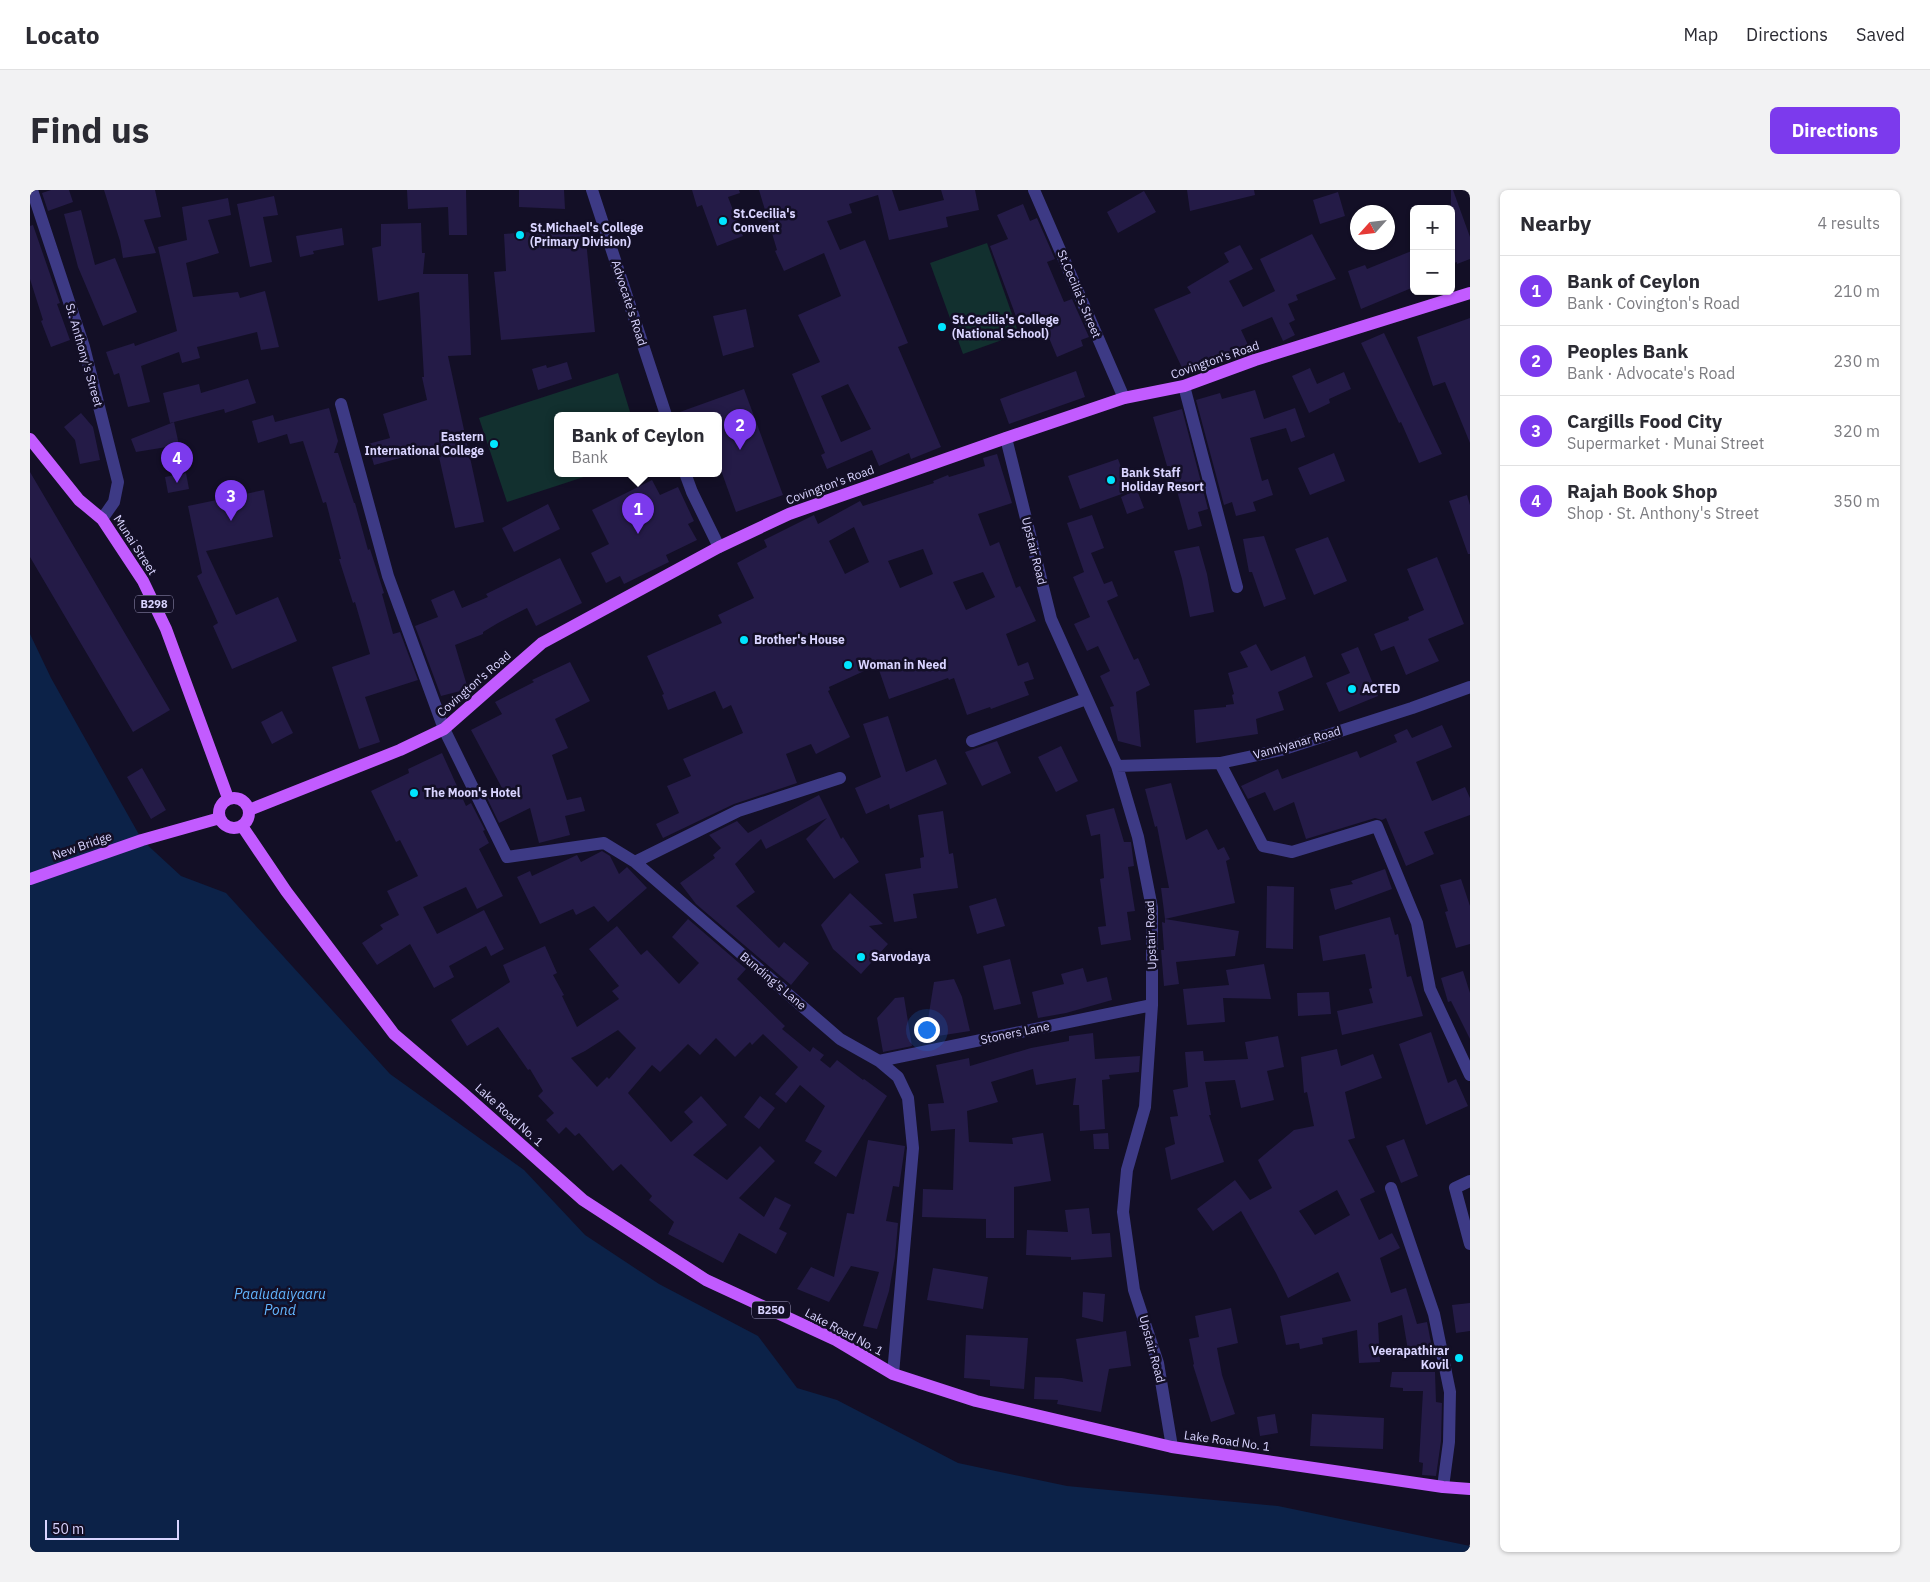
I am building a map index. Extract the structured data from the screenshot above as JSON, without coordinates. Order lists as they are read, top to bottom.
{
  "streets": {
    "main road": [
      "Covington's Road",
      "Munai Street",
      "B298",
      "New Bridge",
      "Lake Road No. 1",
      "B250"
    ],
    "street": [
      "St.Cecilia's Street",
      "Advocate's Road",
      "St. Anthony's Street",
      "Upstair Road",
      "Vanniyanar Road",
      "Bunding's Lane",
      "Stoners Lane"
    ]
  },
  "crossings": [
    ["St.Cecilia's Street", "Covington's Road"],
    ["St. Anthony's Street", "Munai Street"],
    ["Covington's Road", "Munai Street"],
    ["Covington's Road", "Upstair Road"],
    ["Covington's Road", "New Bridge"],
    ["Covington's Road", "Bunding's Lane"],
    ["Covington's Road", "Lake Road No. 1"],
    ["Munai Street", "New Bridge"],
    ["Munai Street", "Lake Road No. 1"],
    ["Upstair Road", "Vanniyanar Road"],
    ["Upstair Road", "Stoners Lane"],
    ["Upstair Road", "Lake Road No. 1"],
    ["New Bridge", "Lake Road No. 1"],
    ["Bunding's Lane", "Stoners Lane"],
    ["Bunding's Lane", "Lake Road No. 1"]
  ],
  "water": ["Paaludaiyaaru Pond"],
  "places": [
    "St.Cecilia's Convent",
    "St.Michael's College (Primary Division)",
    "St.Cecilia's College (National School)",
    "Eastern International College",
    "Bank Staff Holiday Resort",
    "Brother's House",
    "Woman in Need",
    "ACTED",
    "The Moon's Hotel",
    "Sarvodaya",
    "Veerapathirar Kovil"
  ],
  "scale_bar": "50 m",
  "north": "bottom left",
  "page": {
    "header": "Locato",
    "nav": ["Map", "Directions", "Saved"],
    "title": "Find us",
    "buttons": "Directions",
    "heading": ["Nearby", "4 results"],
    "map_buttons": ["+", "−"],
    "list": [
      {
        "mark": "1",
        "name": "Bank of Ceylon",
        "note": "Bank · Covington's Road",
        "value": "210 m"
      },
      {
        "mark": "2",
        "name": "Peoples Bank",
        "note": "Bank · Advocate's Road",
        "value": "230 m"
      },
      {
        "mark": "3",
        "name": "Cargills Food City",
        "note": "Supermarket · Munai Street",
        "value": "320 m"
      },
      {
        "mark": "4",
        "name": "Rajah Book Shop",
        "note": "Shop · St. Anthony's Street",
        "value": "350 m"
      }
    ],
    "pins": [
      "2",
      "4",
      "3",
      "1"
    ],
    "popup": ["Bank of Ceylon", "Bank"],
    "scale": "50 m"
  }
}
